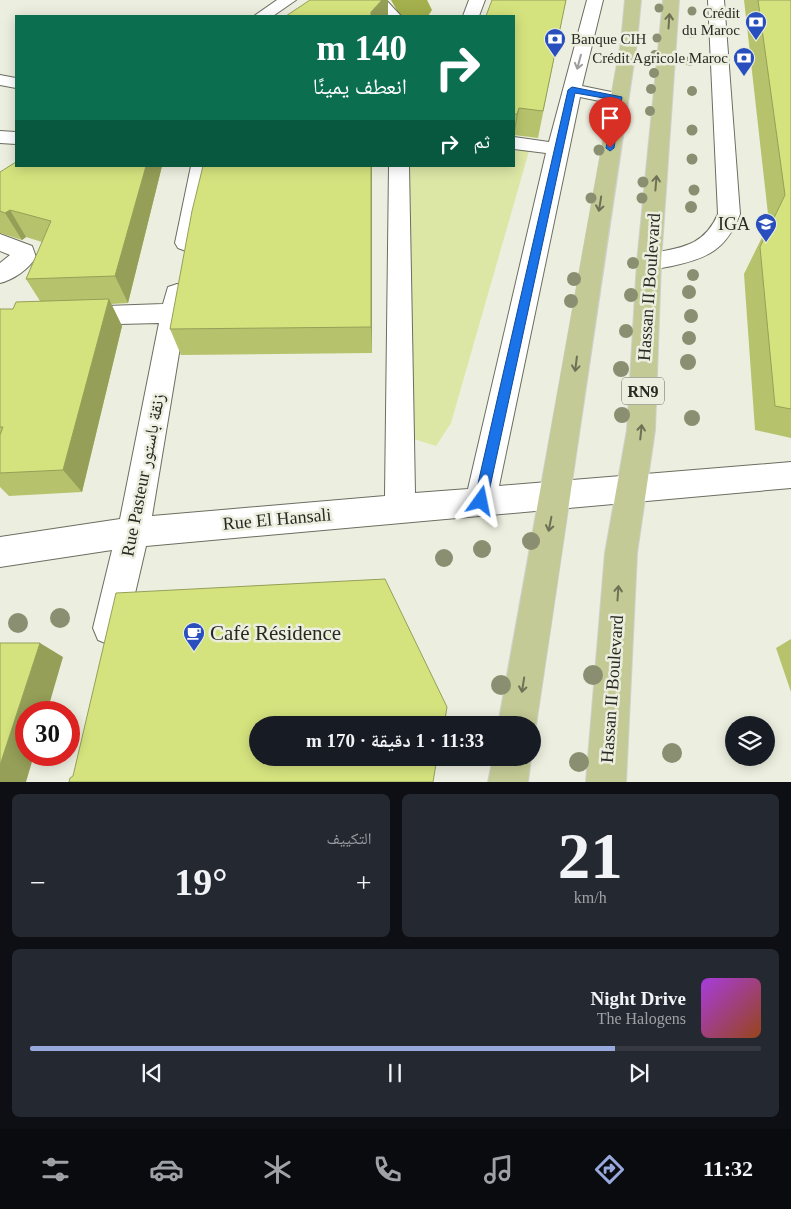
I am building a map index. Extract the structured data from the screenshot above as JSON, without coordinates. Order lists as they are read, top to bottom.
{
  "streets": {
    "main road": ["Hassan II Boulevard", "RN9"],
    "street": ["Rue Pasteur زنقة باستور", "Rue El Hansali"]
  },
  "crossings": [
    ["Hassan II Boulevard", "Rue El Hansali"],
    ["Rue Pasteur زنقة باستور", "Rue El Hansali"]
  ],
  "places": {
    "bank": ["Crédit du Maroc", "Banque CIH", "Crédit Agricole Maroc"],
    "school or university": ["IGA"],
    "cafe": ["Café Résidence"]
  },
  "page": {
    "turn": ["140 m", "انعطف يمينًا"],
    "then": "ثم",
    "limit": "30",
    "trip": "11:33 · 1 دقيقة · 170 m",
    "tile": [
      ["21", "km/h"],
      "التكييف"
    ],
    "heat": ["−", "19°", "+"],
    "song": ["Night Drive", "The Halogens"],
    "tabs": "11:32"
  }
}
